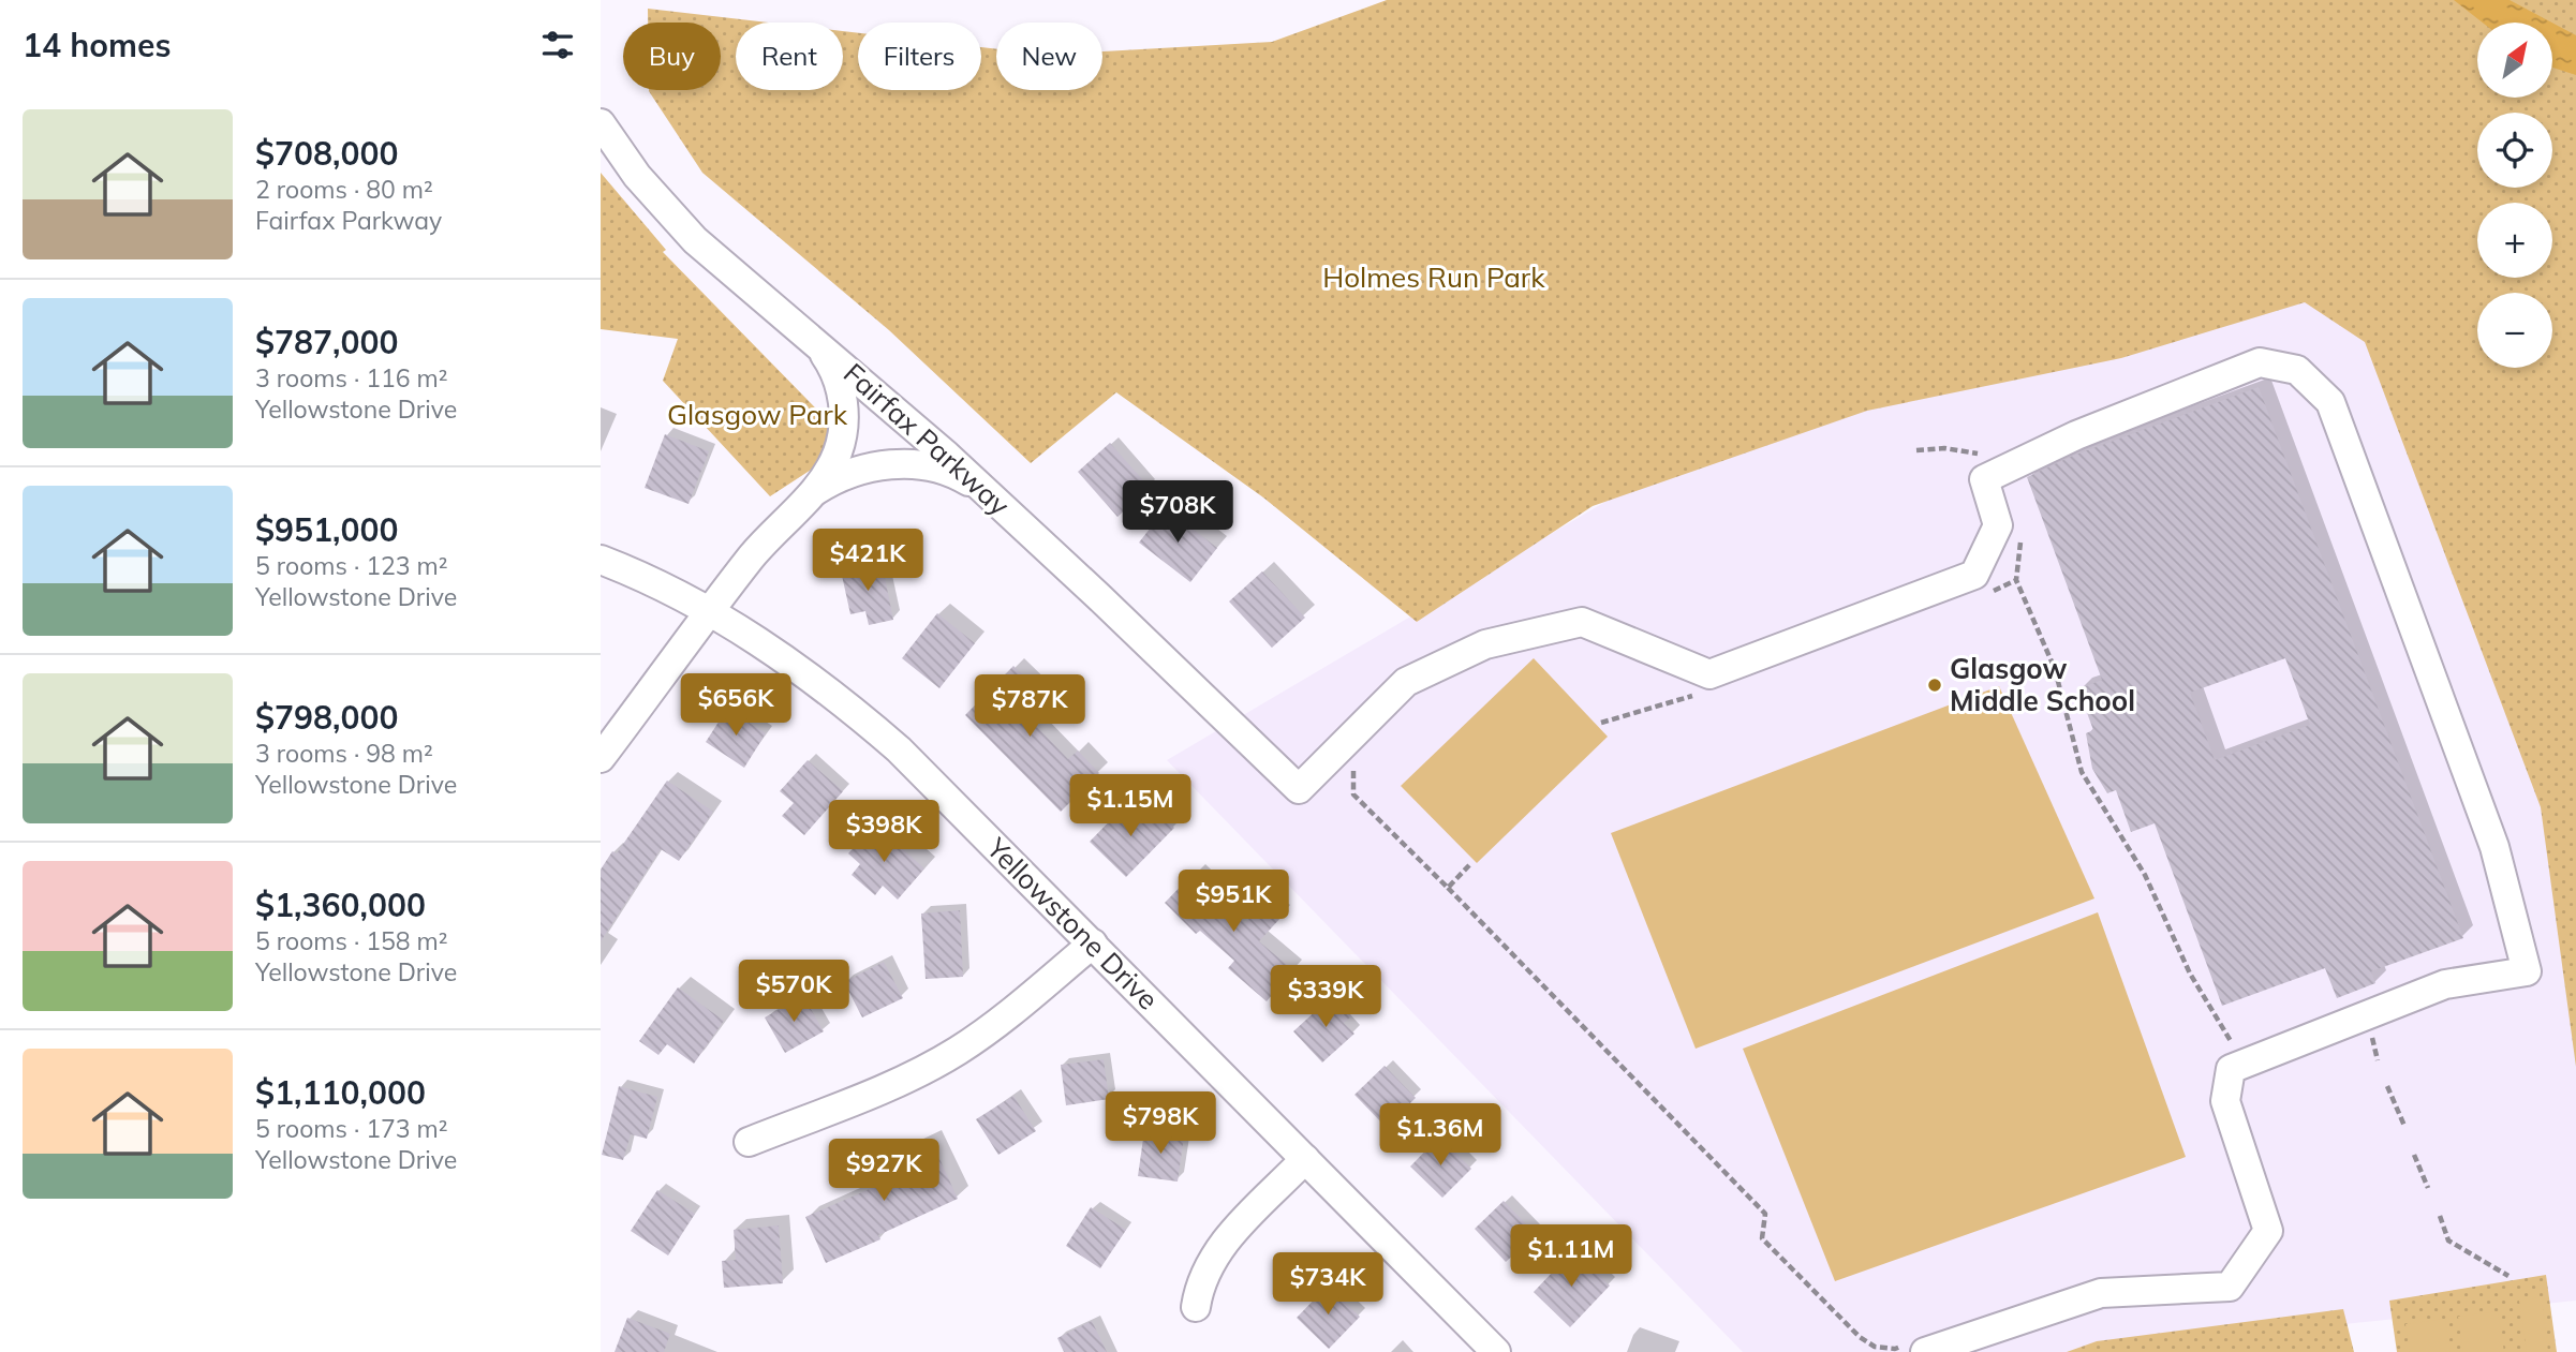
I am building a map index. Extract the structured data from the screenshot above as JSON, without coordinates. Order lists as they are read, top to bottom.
{
  "streets": {
    "street": ["Fairfax Parkway", "Yellowstone Drive"]
  },
  "parks": ["Holmes Run Park", "Glasgow Park"],
  "places": ["Glasgow Middle School"],
  "north": "top right",
  "page": {
    "heading": "14 homes",
    "map_buttons": ["+", "−"],
    "chip": [
      "Buy",
      "Rent",
      "Filters",
      "New"
    ],
    "list": [
      {
        "name": "$708,000",
        "note": "2 rooms · 80 m² · Fairfax Parkway"
      },
      {
        "name": "$787,000",
        "note": "3 rooms · 116 m² · Yellowstone Drive"
      },
      {
        "name": "$951,000",
        "note": "5 rooms · 123 m² · Yellowstone Drive"
      },
      {
        "name": "$798,000",
        "note": "3 rooms · 98 m² · Yellowstone Drive"
      },
      {
        "name": "$1,360,000",
        "note": "5 rooms · 158 m² · Yellowstone Drive"
      },
      {
        "name": "$1,110,000",
        "note": "5 rooms · 173 m² · Yellowstone Drive"
      }
    ],
    "price": [
      "$708K",
      "$421K",
      "$656K",
      "$787K",
      "$1.15M",
      "$398K",
      "$951K",
      "$570K",
      "$339K",
      "$798K",
      "$1.36M",
      "$927K",
      "$1.11M",
      "$734K"
    ]
  }
}
